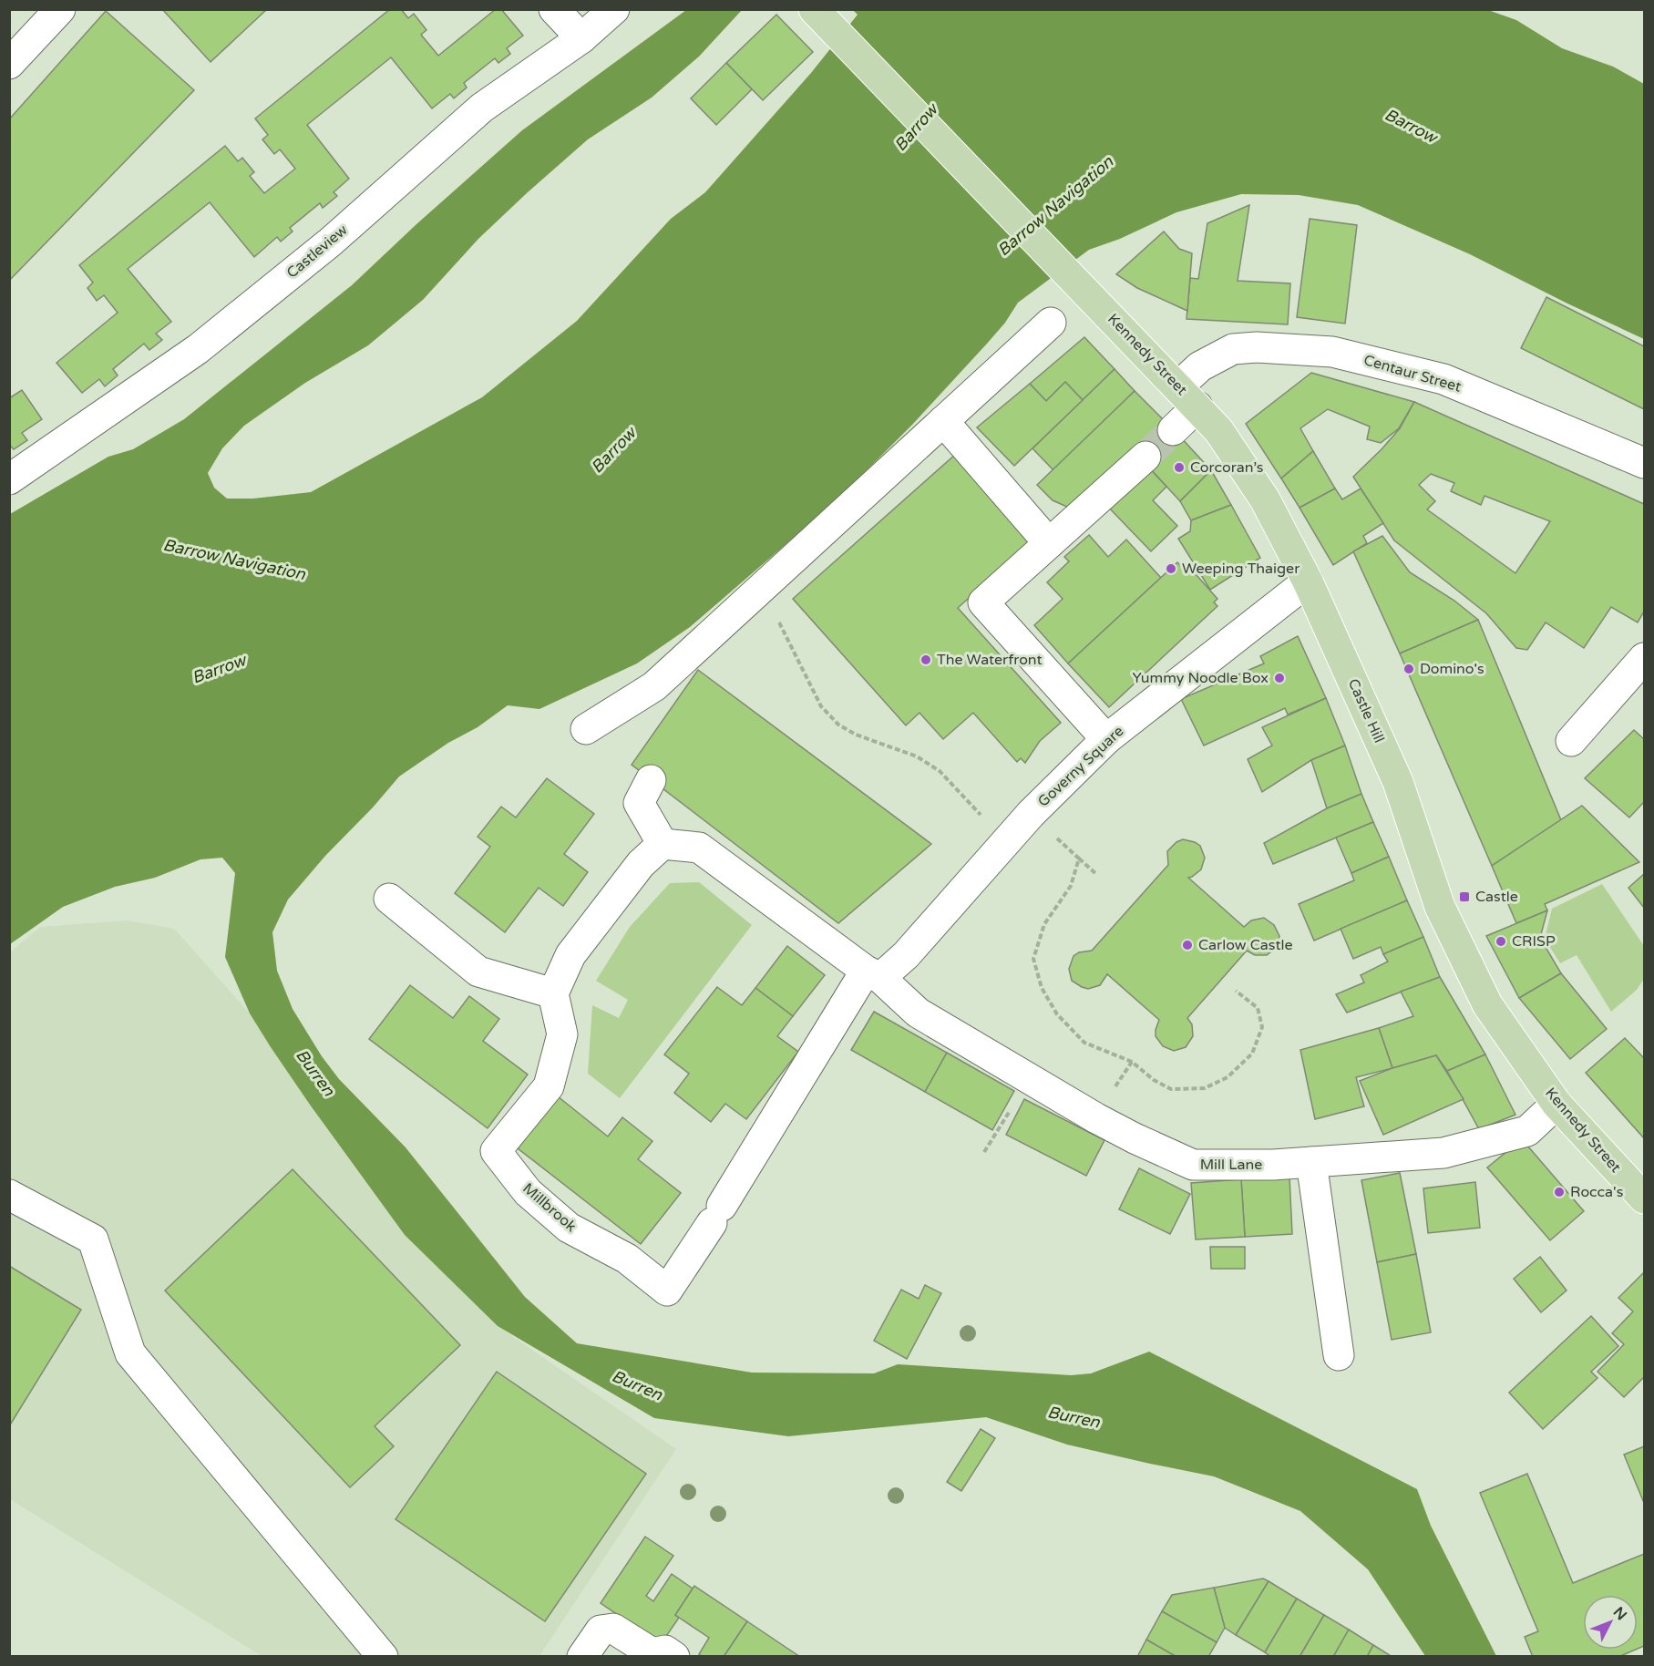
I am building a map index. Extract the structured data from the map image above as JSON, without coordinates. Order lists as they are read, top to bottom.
{
  "streets": {
    "main road": ["Kennedy Street", "Castle Hill"],
    "street": [
      "Castleview",
      "Centaur Street",
      "Governy Square",
      "Mill Lane",
      "Millbrook"
    ]
  },
  "crossings": [
    ["Kennedy Street", "Centaur Street"],
    ["Kennedy Street", "Castle Hill"],
    ["Kennedy Street", "Mill Lane"],
    ["Castle Hill", "Governy Square"],
    ["Governy Square", "Mill Lane"],
    ["Governy Square", "Millbrook"]
  ],
  "water": ["Barrow", "Barrow Navigation", "Burren"],
  "places": {
    "other": [
      "Corcoran’s",
      "Weeping Thaiger",
      "The Waterfront",
      "Domino's",
      "Yummy Noodle Box",
      "CRISP",
      "Carlow Castle",
      "Rocca's"
    ],
    "transit": ["Castle"]
  },
  "north": "top right"
}
